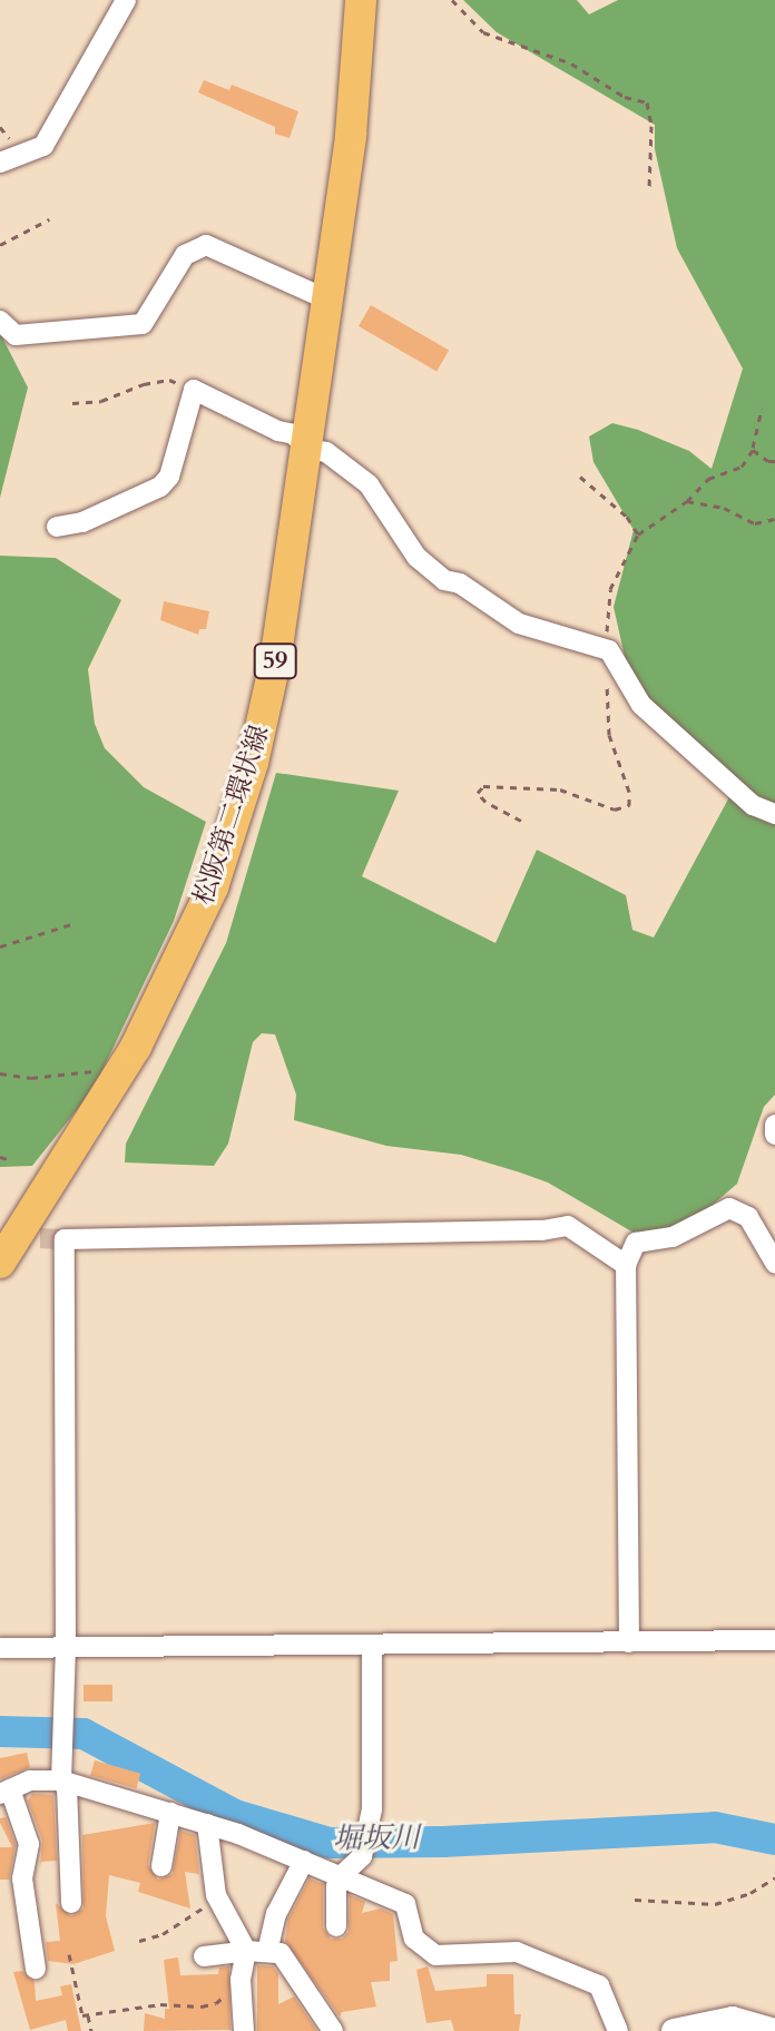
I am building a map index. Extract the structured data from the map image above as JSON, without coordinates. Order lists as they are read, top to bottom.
{
  "streets": {
    "main road": ["59", "松阪第二環状線"]
  },
  "water": ["堀坂川"]
}
